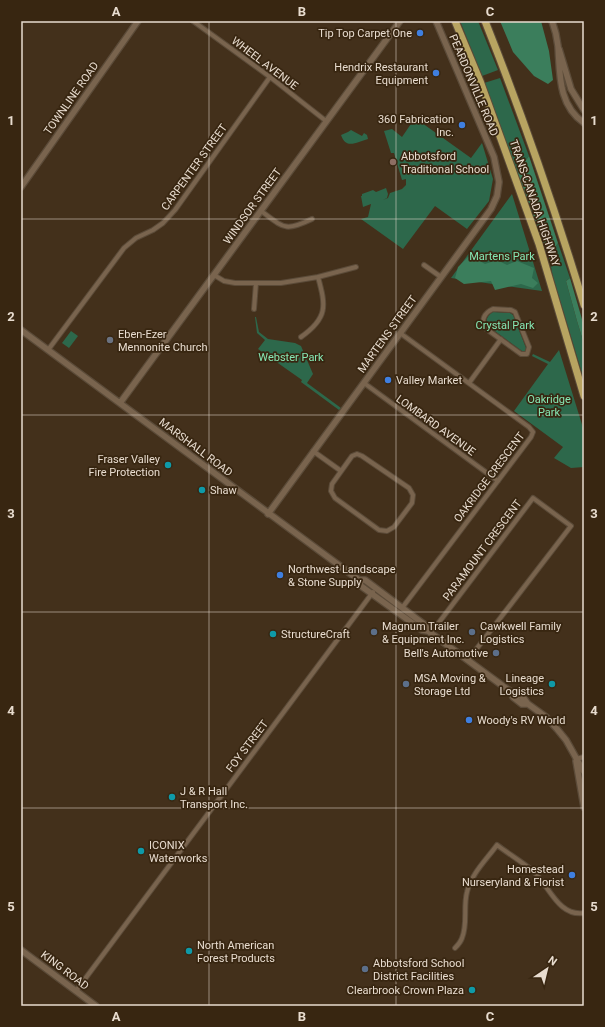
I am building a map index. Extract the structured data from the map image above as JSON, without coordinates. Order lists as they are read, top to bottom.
{
  "streets": {
    "highway": ["TRANS-CANADA HIGHWAY"],
    "street": [
      "WHEEL AVENUE",
      "PEARDONVILLE ROAD",
      "TOWNLINE ROAD",
      "CARPENTER STREET",
      "WINDSOR STREET",
      "MARTENS STREET",
      "LOMBARD AVENUE",
      "MARSHALL ROAD",
      "OAKRIDGE CRESCENT",
      "PARAMOUNT CRESCENT",
      "FOY STREET",
      "KING ROAD"
    ]
  },
  "crossings": [
    ["WHEEL AVENUE", "CARPENTER STREET"],
    ["WHEEL AVENUE", "WINDSOR STREET"],
    ["PEARDONVILLE ROAD", "MARTENS STREET"],
    ["CARPENTER STREET", "MARSHALL ROAD"],
    ["WINDSOR STREET", "MARSHALL ROAD"],
    ["MARTENS STREET", "LOMBARD AVENUE"],
    ["MARTENS STREET", "MARSHALL ROAD"],
    ["MARTENS STREET", "OAKRIDGE CRESCENT"],
    ["LOMBARD AVENUE", "OAKRIDGE CRESCENT"],
    ["MARSHALL ROAD", "OAKRIDGE CRESCENT"],
    ["MARSHALL ROAD", "PARAMOUNT CRESCENT"],
    ["MARSHALL ROAD", "FOY STREET"],
    ["FOY STREET", "KING ROAD"]
  ],
  "parks": [
    "Martens Park",
    "Crystal Park",
    "Webster Park",
    "Oakridge Park"
  ],
  "places": [
    "Tip Top Carpet One",
    "Hendrix Restaurant Equipment",
    "360 Fabrication Inc.",
    "Abbotsford Traditional School",
    "Eben-Ezer Mennonite Church",
    "Valley Market",
    "Fraser Valley Fire Protection",
    "Shaw",
    "Northwest Landscape & Stone Supply",
    "Magnum Trailer & Equipment Inc.",
    "Cawkwell Family Logistics",
    "StructureCraft",
    "Bell's Automotive",
    "MSA Moving & Storage Ltd",
    "Lineage Logistics",
    "Woody's RV World",
    "J & R Hall Transport Inc.",
    "ICONIX Waterworks",
    "Homestead Nurseryland & Florist",
    "North American Forest Products",
    "Abbotsford School District Facilities",
    "Clearbrook Crown Plaza"
  ],
  "north": "top right",
  "grid": {
    "columns": ["A", "B", "C"],
    "rows": [
      "1",
      "2",
      "3",
      "4",
      "5"
    ]
  }
}
